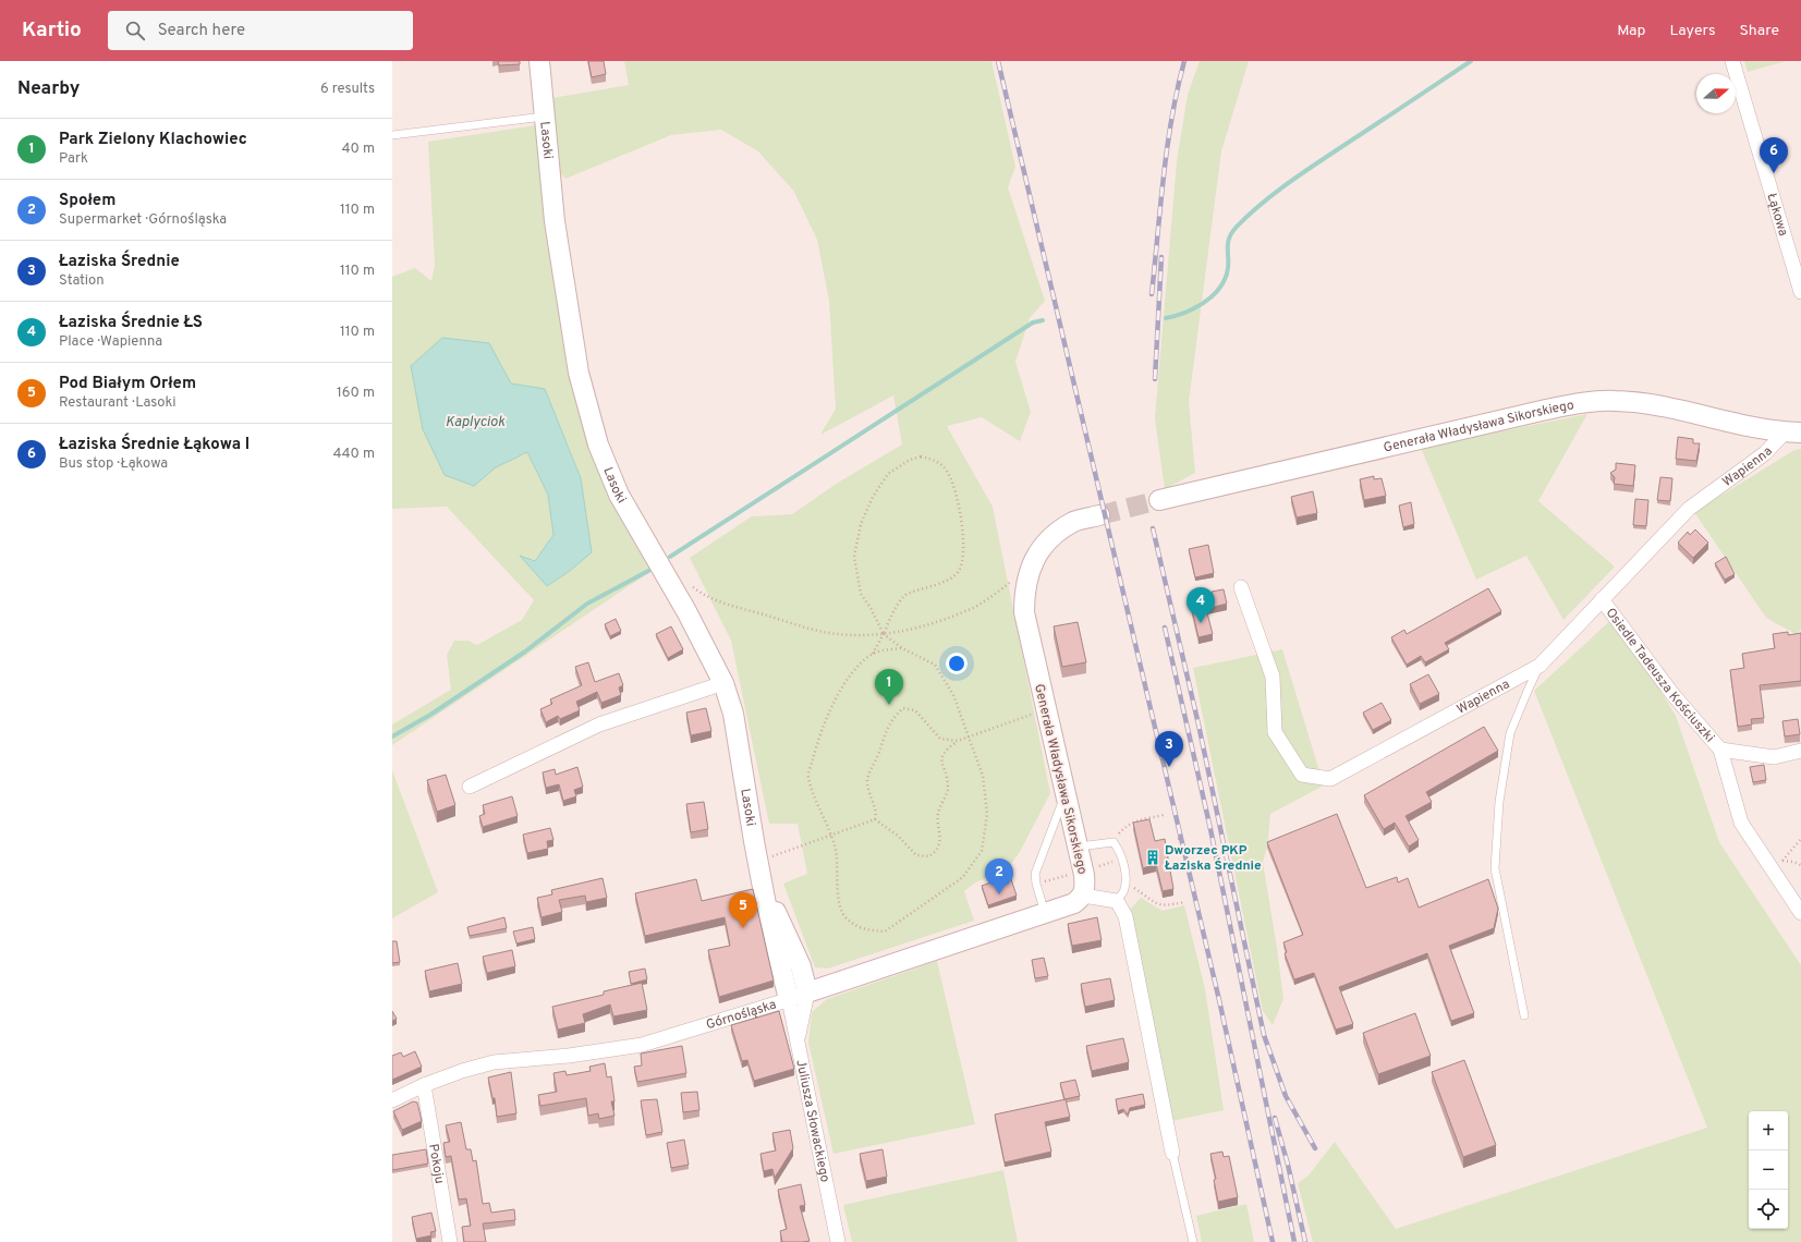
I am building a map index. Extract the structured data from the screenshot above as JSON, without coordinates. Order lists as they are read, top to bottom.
{
  "streets": {
    "street": [
      "Lasoki",
      "Łąkowa",
      "Generała Władysława Sikorskiego",
      "Wapienna",
      "Osiedle Tadeusza Kościuszki",
      "Górnośląska",
      "Juliusza Słowackiego",
      "Pokoju"
    ]
  },
  "crossings": [
    ["Generała Władysława Sikorskiego", "Wapienna"],
    ["Generała Władysława Sikorskiego", "Górnośląska"],
    ["Wapienna", "Osiedle Tadeusza Kościuszki"],
    ["Górnośląska", "Juliusza Słowackiego"],
    ["Górnośląska", "Pokoju"]
  ],
  "water": ["Kaplyciok"],
  "places": {
    "building": ["Dworzec PKP Łaziska Średnie"]
  },
  "north": "right",
  "page": {
    "header": "Kartio",
    "search": "Search here",
    "nav": ["Map", "Layers", "Share"],
    "heading": ["Nearby", "6 results"],
    "list": [
      {
        "mark": "1",
        "name": "Park Zielony Klachowiec",
        "note": "Park",
        "value": "40 m"
      },
      {
        "mark": "2",
        "name": "Społem",
        "note": "Supermarket · Górnośląska",
        "value": "110 m"
      },
      {
        "mark": "3",
        "name": "Łaziska Średnie",
        "note": "Station",
        "value": "110 m"
      },
      {
        "mark": "4",
        "name": "Łaziska Średnie ŁS",
        "note": "Place · Wapienna",
        "value": "110 m"
      },
      {
        "mark": "5",
        "name": "Pod Białym Orłem",
        "note": "Restaurant · Lasoki",
        "value": "160 m"
      },
      {
        "mark": "6",
        "name": "Łaziska Średnie Łąkowa I",
        "note": "Bus stop · Łąkowa",
        "value": "440 m"
      }
    ],
    "pins": [
      "6",
      "4",
      "1",
      "3",
      "2",
      "5"
    ],
    "map_buttons": ["+", "−"]
  }
}
